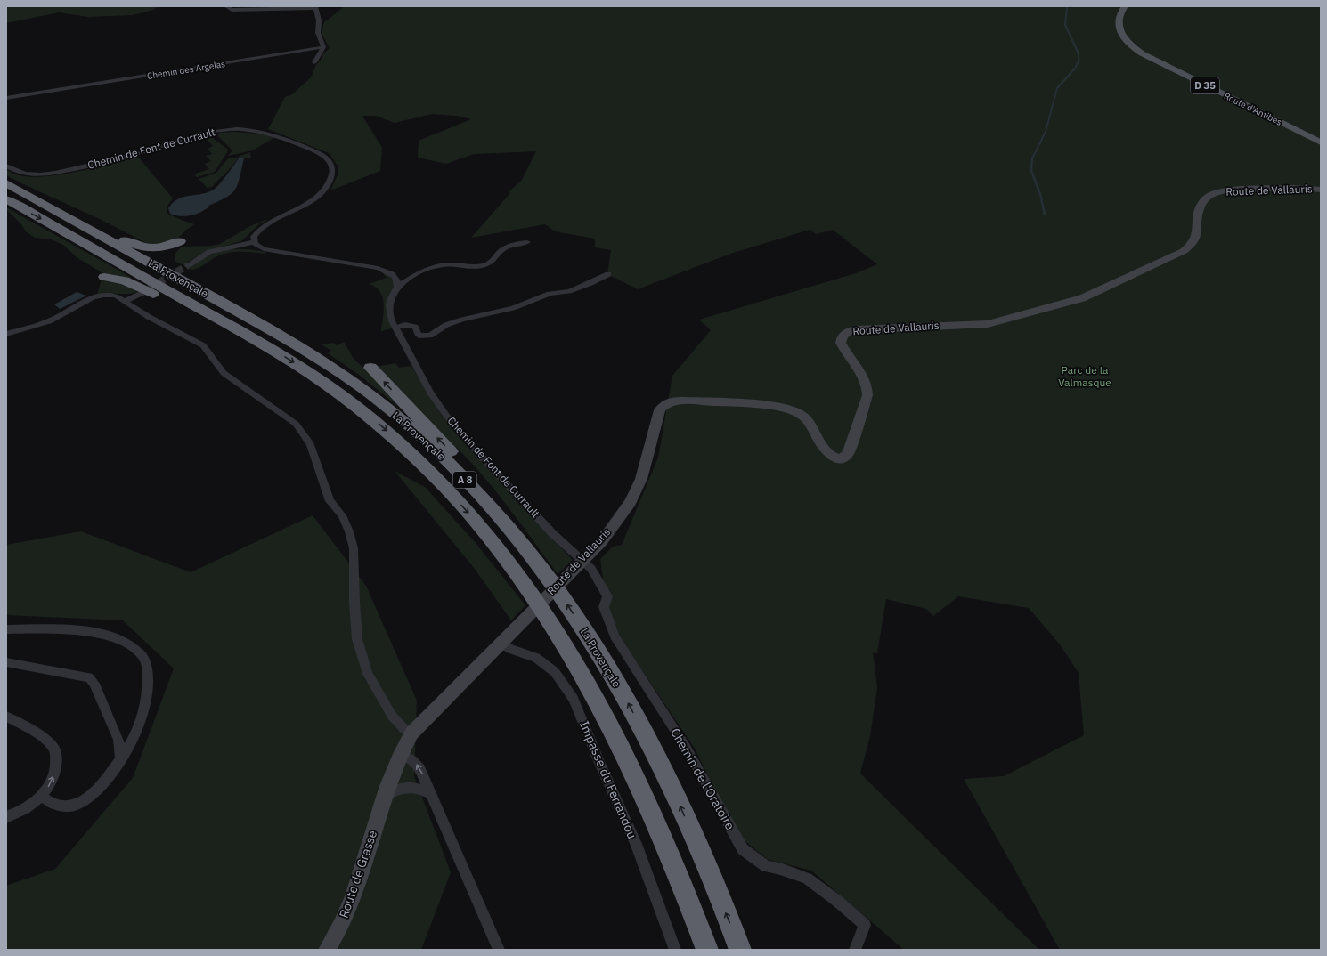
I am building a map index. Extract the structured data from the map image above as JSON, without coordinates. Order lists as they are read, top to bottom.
{
  "streets": {
    "highway": ["La Provençale", "A 8"],
    "main road": [
      "D 35",
      "Route d'Antibes",
      "Route de Vallauris",
      "Route de Grasse"
    ],
    "street": [
      "Chemin des Argelas",
      "Chemin de Font de Currault",
      "Chemin de l'Oratoire",
      "Impasse du Ferrandou"
    ]
  },
  "crossings": [
    ["Chemin de Font de Currault", "Route de Vallauris"],
    ["Chemin de Font de Currault", "Chemin de l'Oratoire"],
    ["Route de Vallauris", "Chemin de l'Oratoire"],
    ["Route de Vallauris", "Impasse du Ferrandou"],
    ["Route de Vallauris", "Route de Grasse"]
  ],
  "parks": ["Parc de la Valmasque"]
}
